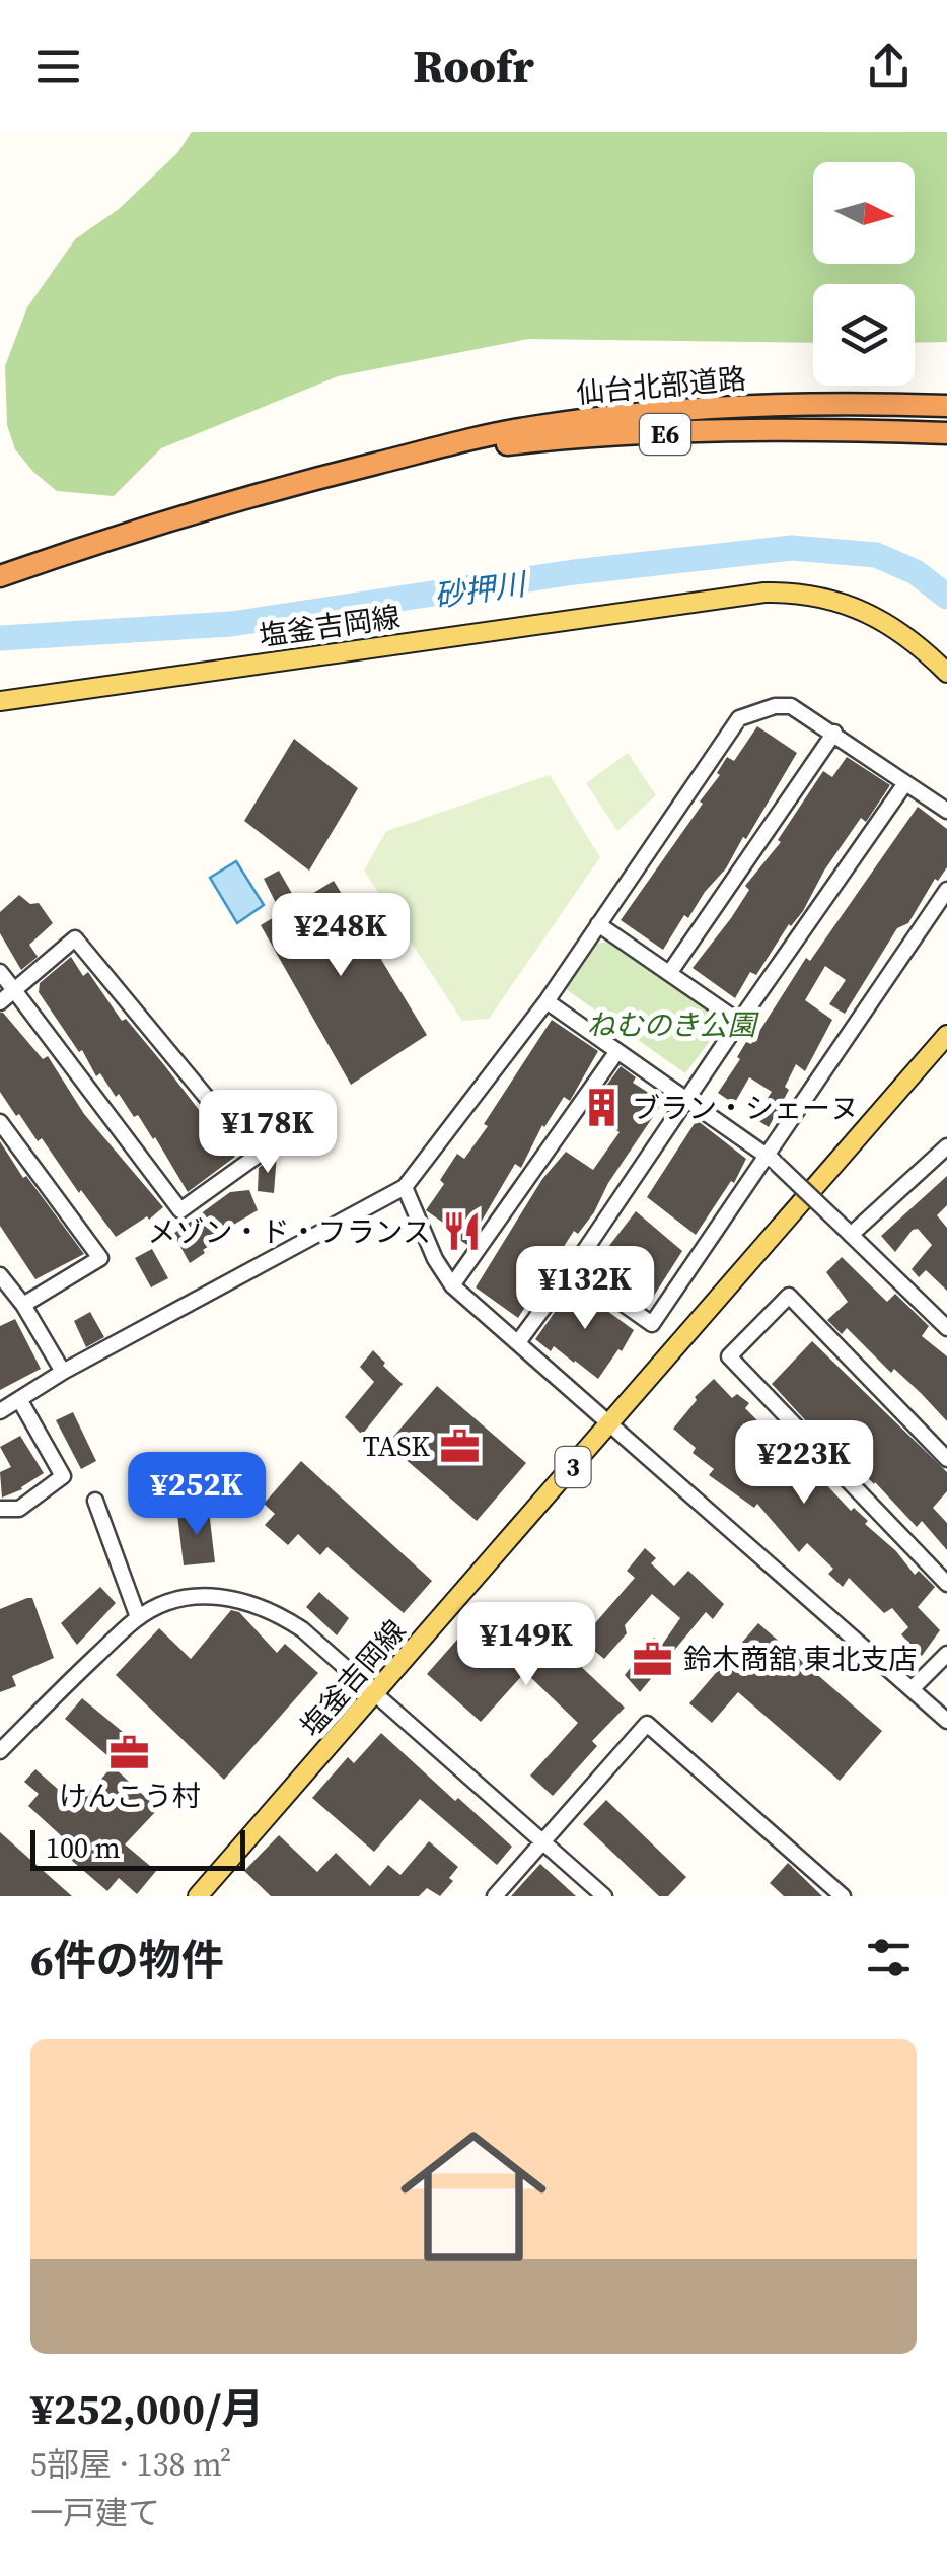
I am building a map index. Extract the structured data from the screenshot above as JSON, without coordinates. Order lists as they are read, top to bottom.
{
  "streets": {
    "highway": ["仙台北部道路", "E6"],
    "main road": ["塩釜吉岡線", "3"]
  },
  "water": ["砂押川"],
  "parks": ["ねむのき公園"],
  "places": {
    "building": ["ブラン・シェーヌ"],
    "restaurant": ["メゾン・ド・フランス"],
    "office": ["TASK", "鈴木商舘 東北支店", "けんこう村"]
  },
  "scale_bar": "100 m",
  "north": "right",
  "page": {
    "header": "Roofr",
    "price": [
      "¥248K",
      "¥178K",
      "¥132K",
      "¥223K",
      "¥252K",
      "¥149K"
    ],
    "scale": "100 m",
    "heading": "6件の物件",
    "list": [
      {
        "name": "¥252,000/月",
        "note": "5部屋 · 138 m² · 一戸建て"
      }
    ]
  }
}
